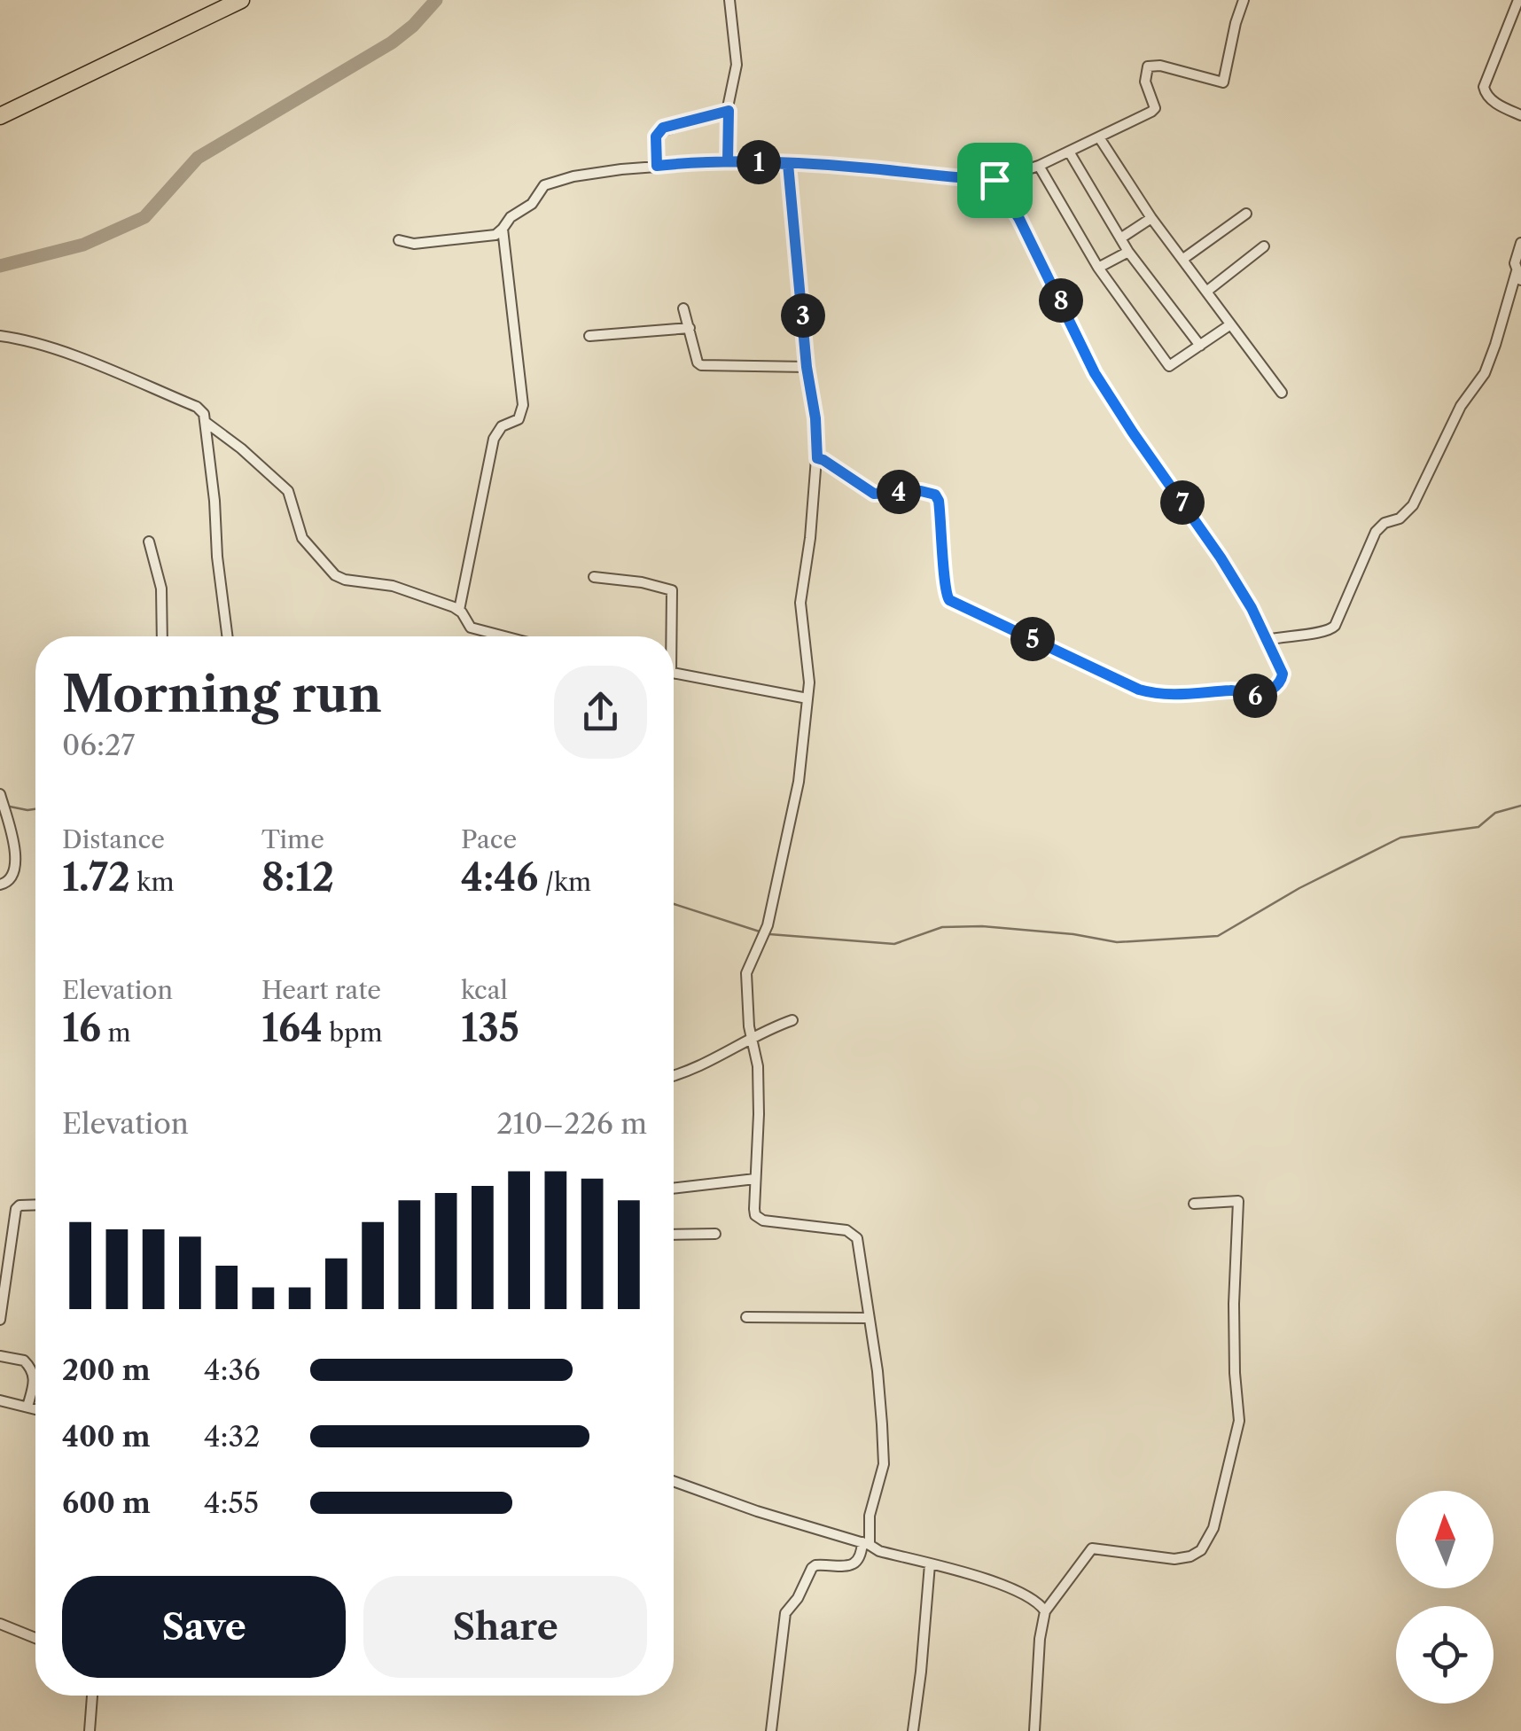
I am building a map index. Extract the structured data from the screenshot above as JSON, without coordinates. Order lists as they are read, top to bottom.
{
  "north": "top",
  "page": {
    "pins": [
      "1",
      "8",
      "3",
      "4",
      "7",
      "5",
      "6"
    ],
    "heading": ["Morning run", "06:27"],
    "stats": [
      ["Distance", "1.72 km"],
      ["Time", "8:12"],
      ["Pace", "4:46 /km"],
      ["Elevation", "16 m"],
      ["Heart rate", "164 bpm"],
      ["kcal", "135"]
    ],
    "chart": ["Elevation", "210–226 m"],
    "list": [
      {
        "name": "200 m",
        "note": "4:36"
      },
      {
        "name": "400 m",
        "note": "4:32"
      },
      {
        "name": "600 m",
        "note": "4:55"
      }
    ],
    "buttons": ["Save", "Share"]
  }
}
